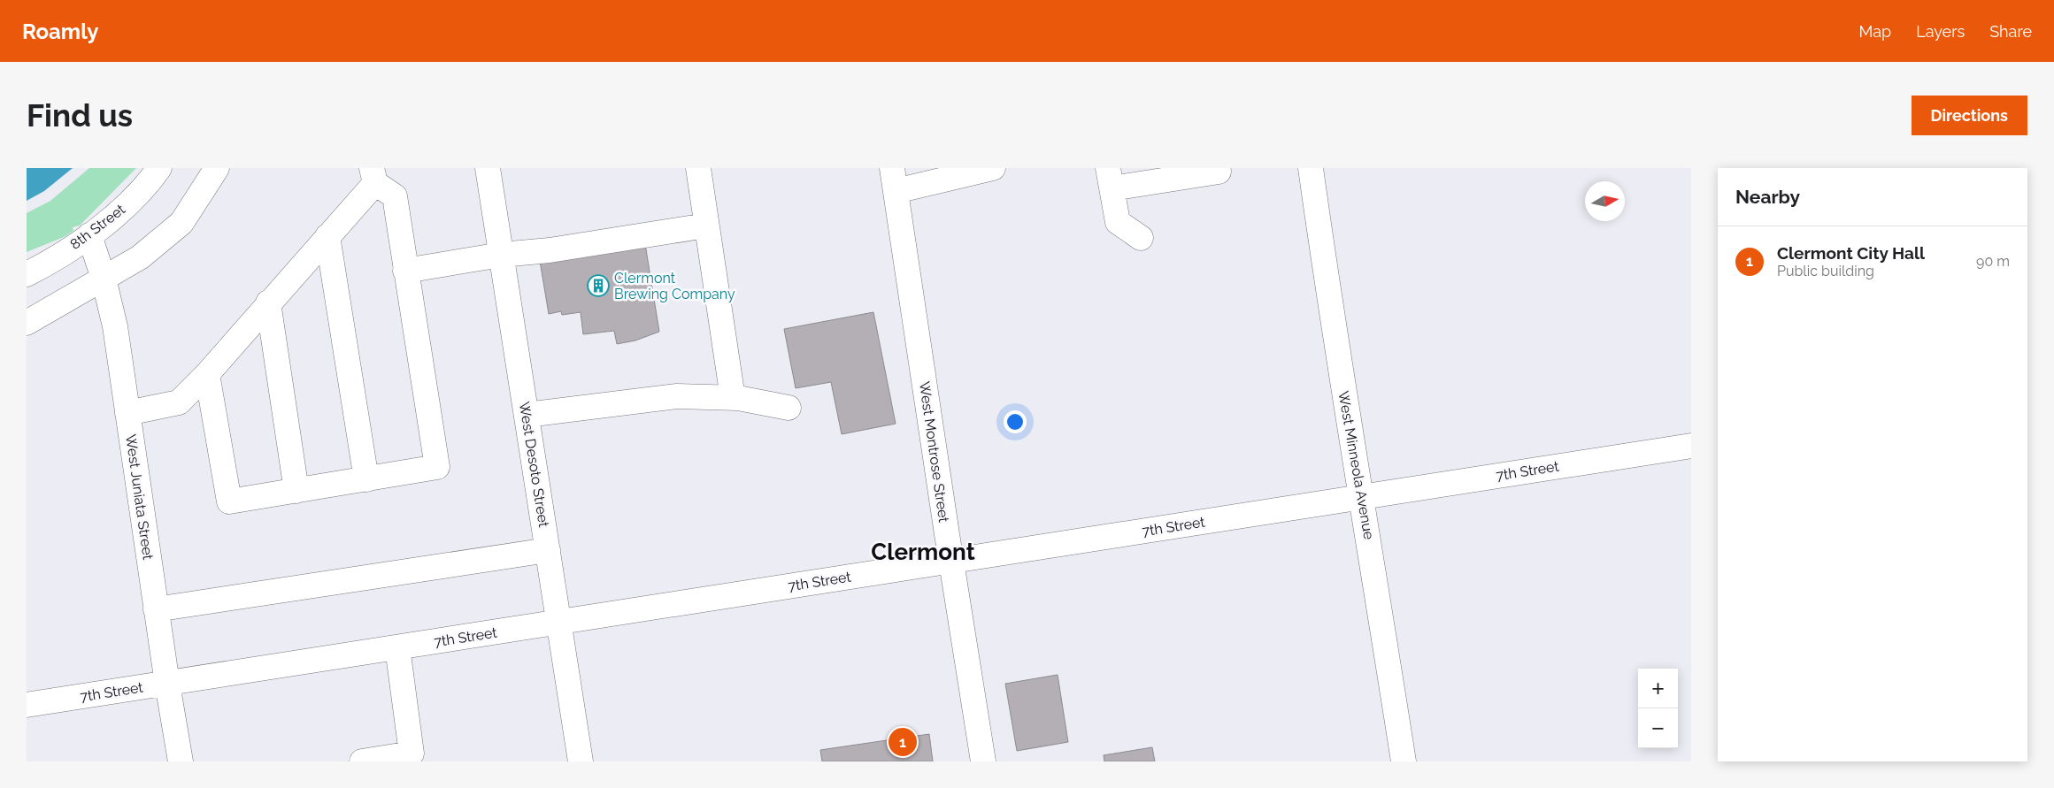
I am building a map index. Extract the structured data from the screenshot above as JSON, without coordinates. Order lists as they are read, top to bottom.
{
  "streets": {
    "street": [
      "8th Street",
      "West Montrose Street",
      "West Desoto Street",
      "West Minneola Avenue",
      "7th Street",
      "West Juniata Street"
    ]
  },
  "crossings": [
    ["8th Street", "West Juniata Street"],
    ["West Montrose Street", "7th Street"],
    ["West Desoto Street", "7th Street"],
    ["West Minneola Avenue", "7th Street"],
    ["7th Street", "West Juniata Street"]
  ],
  "districts": ["Clermont"],
  "places": {
    "building": ["Clermont Brewing Company"]
  },
  "north": "right",
  "page": {
    "header": "Roamly",
    "nav": ["Map", "Layers", "Share"],
    "buttons": "Directions",
    "title": "Find us",
    "heading": "Nearby",
    "list": [
      {
        "mark": "1",
        "name": "Clermont City Hall",
        "note": "Public building",
        "value": "90 m"
      }
    ],
    "map_buttons": ["+", "−"],
    "pins": "1"
  }
}
